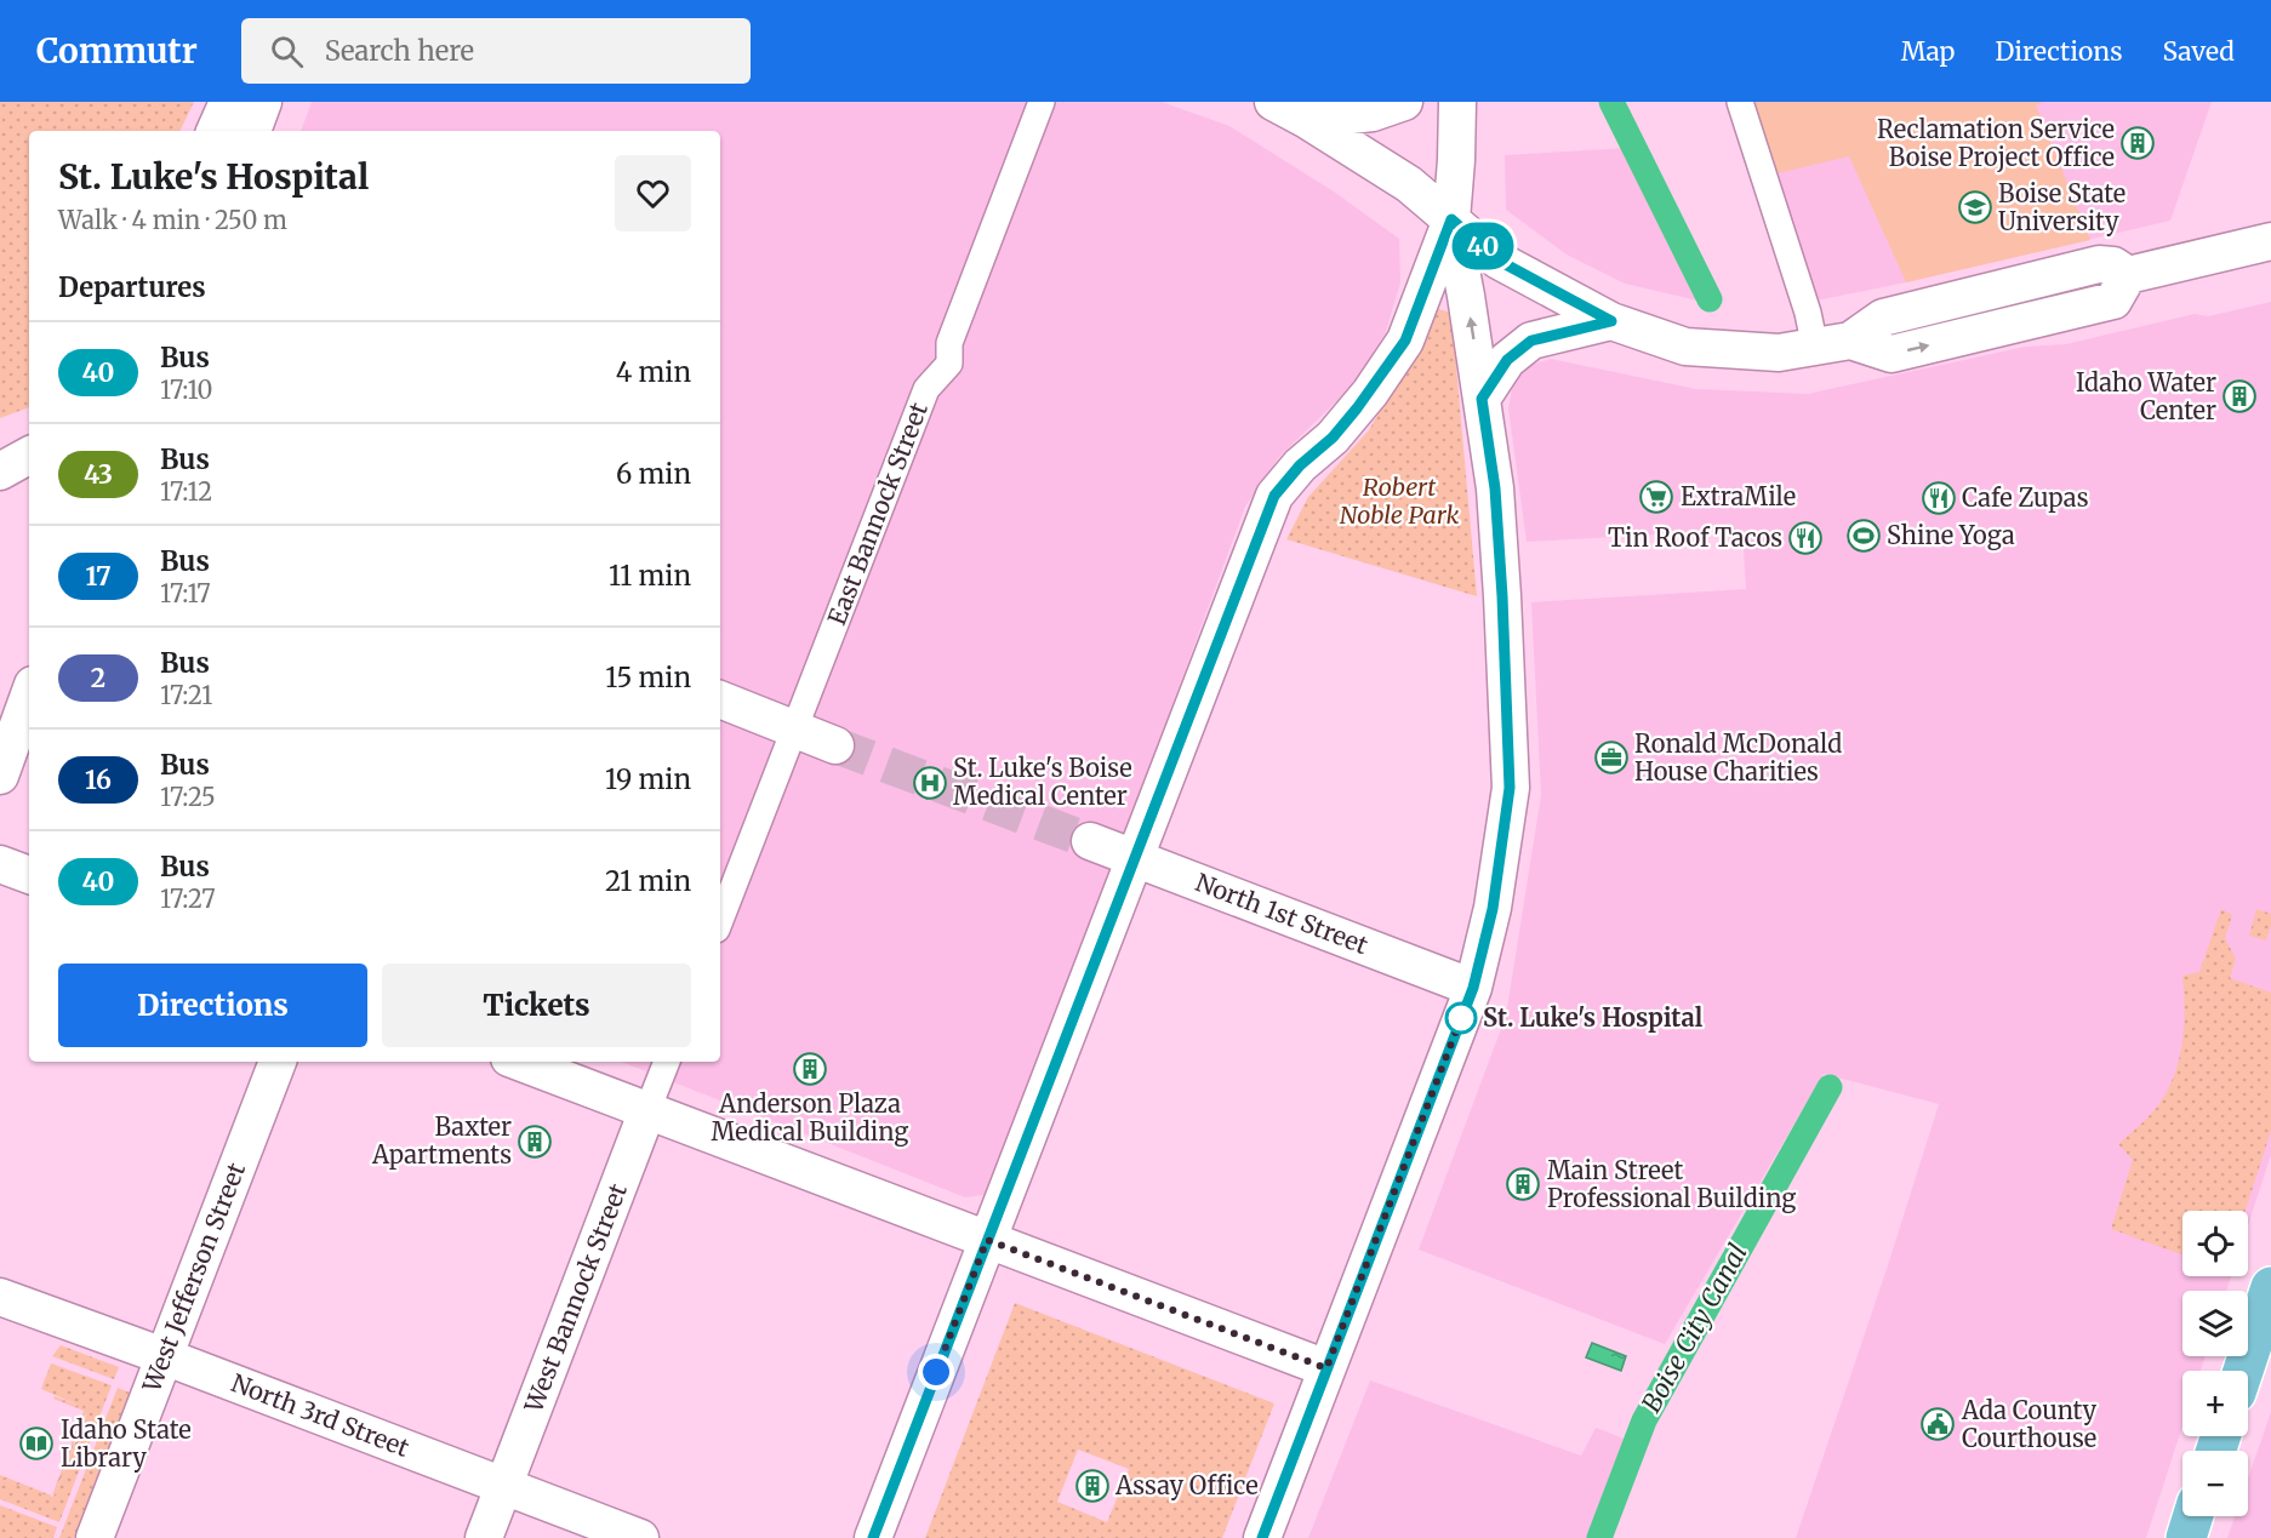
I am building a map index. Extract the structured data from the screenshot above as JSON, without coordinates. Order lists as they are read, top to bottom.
{
  "streets": {
    "main road": [
      "North 1st Street",
      "West Jefferson Street",
      "West Bannock Street",
      "North 3rd Street"
    ],
    "street": ["East Bannock Street"]
  },
  "crossings": [
    ["West Jefferson Street", "North 3rd Street"],
    ["West Bannock Street", "North 3rd Street"]
  ],
  "water": ["Boise City Canal"],
  "parks": ["Robert Noble Park"],
  "places": {
    "building": [
      "Reclamation Service Boise Project Office",
      "Idaho Water Center",
      "Anderson Plaza Medical Building",
      "Baxter Apartments",
      "Main Street Professional Building",
      "Assay Office"
    ],
    "school or university": ["Boise State University"],
    "supermarket": ["ExtraMile"],
    "restaurant": ["Cafe Zupas", "Tin Roof Tacos"],
    "sports": ["Shine Yoga"],
    "office": ["Ronald McDonald House Charities"],
    "hospital": ["St. Luke's Boise Medical Center"],
    "other": ["St. Luke's Hospital"],
    "public building": ["Ada County Courthouse"],
    "library": ["Idaho State Library"]
  },
  "lines": ["bus line 40"],
  "page": {
    "header": "Commutr",
    "search": "Search here",
    "nav": ["Map", "Directions", "Saved"],
    "on_map": "40",
    "heading": [
      ["St. Luke's Hospital", "Walk · 4 min · 250 m"],
      "Departures"
    ],
    "list": [
      {
        "mark": "40",
        "name": "Bus",
        "note": "17:10",
        "value": "4 min"
      },
      {
        "mark": "43",
        "name": "Bus",
        "note": "17:12",
        "value": "6 min"
      },
      {
        "mark": "17",
        "name": "Bus",
        "note": "17:17",
        "value": "11 min"
      },
      {
        "mark": "2",
        "name": "Bus",
        "note": "17:21",
        "value": "15 min"
      },
      {
        "mark": "16",
        "name": "Bus",
        "note": "17:25",
        "value": "19 min"
      },
      {
        "mark": "40",
        "name": "Bus",
        "note": "17:27",
        "value": "21 min"
      }
    ],
    "buttons": ["Directions", "Tickets"],
    "map_buttons": ["+", "−"]
  }
}
